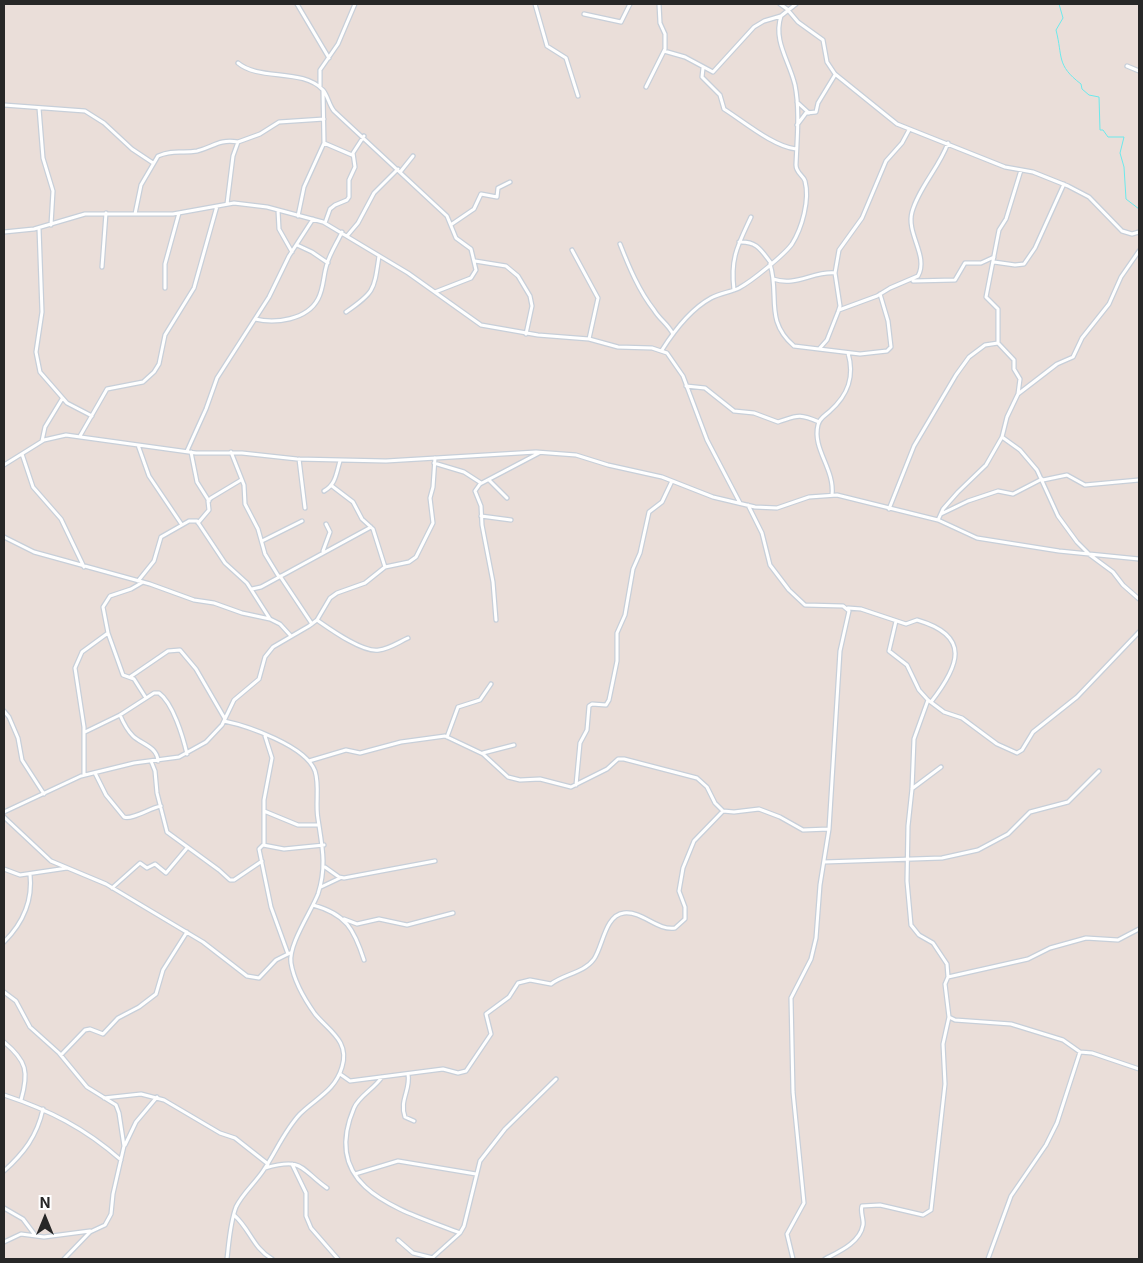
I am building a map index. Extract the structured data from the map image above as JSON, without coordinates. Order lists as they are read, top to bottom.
{
  "north": "top"
}
